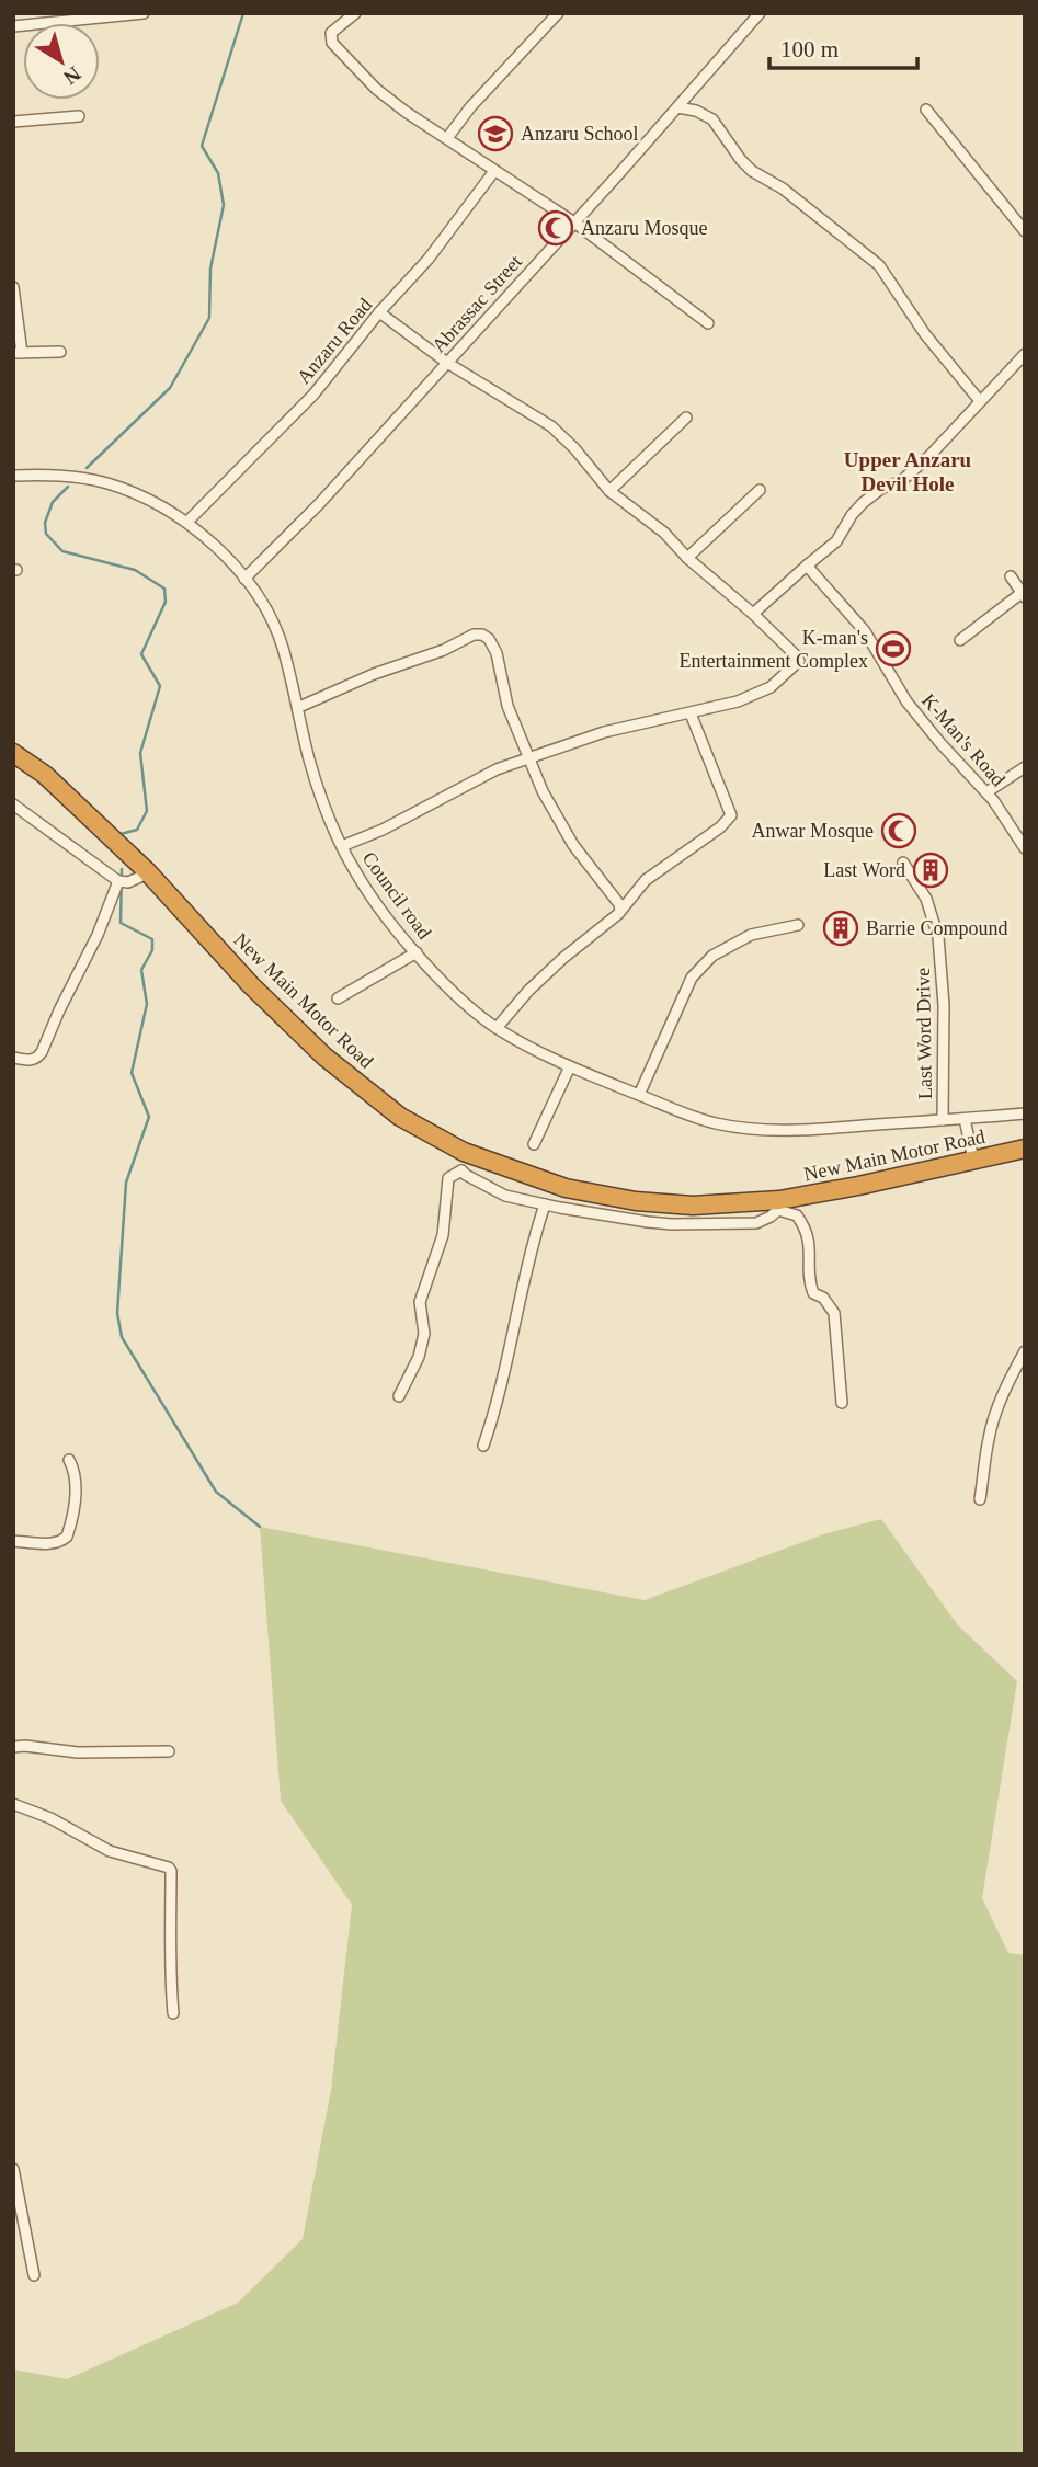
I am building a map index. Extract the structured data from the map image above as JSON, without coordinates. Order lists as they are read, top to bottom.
{
  "streets": {
    "highway": ["New Main Motor Road"],
    "street": [
      "Abrassac Street",
      "Anzaru Road",
      "K-Man's Road",
      "Council road",
      "Last Word Drive"
    ]
  },
  "crossings": [
    ["Abrassac Street", "Council road"],
    ["Anzaru Road", "Council road"],
    ["Council road", "Last Word Drive"]
  ],
  "districts": ["Upper Anzaru Devil Hole"],
  "places": {
    "school or university": ["Anzaru School"],
    "mosque": ["Anzaru Mosque", "Anwar Mosque"],
    "sports": ["K-man's Entertainment Complex"],
    "building": ["Last Word", "Barrie Compound"]
  },
  "scale_bar": "100 m",
  "north": "bottom right"
}
